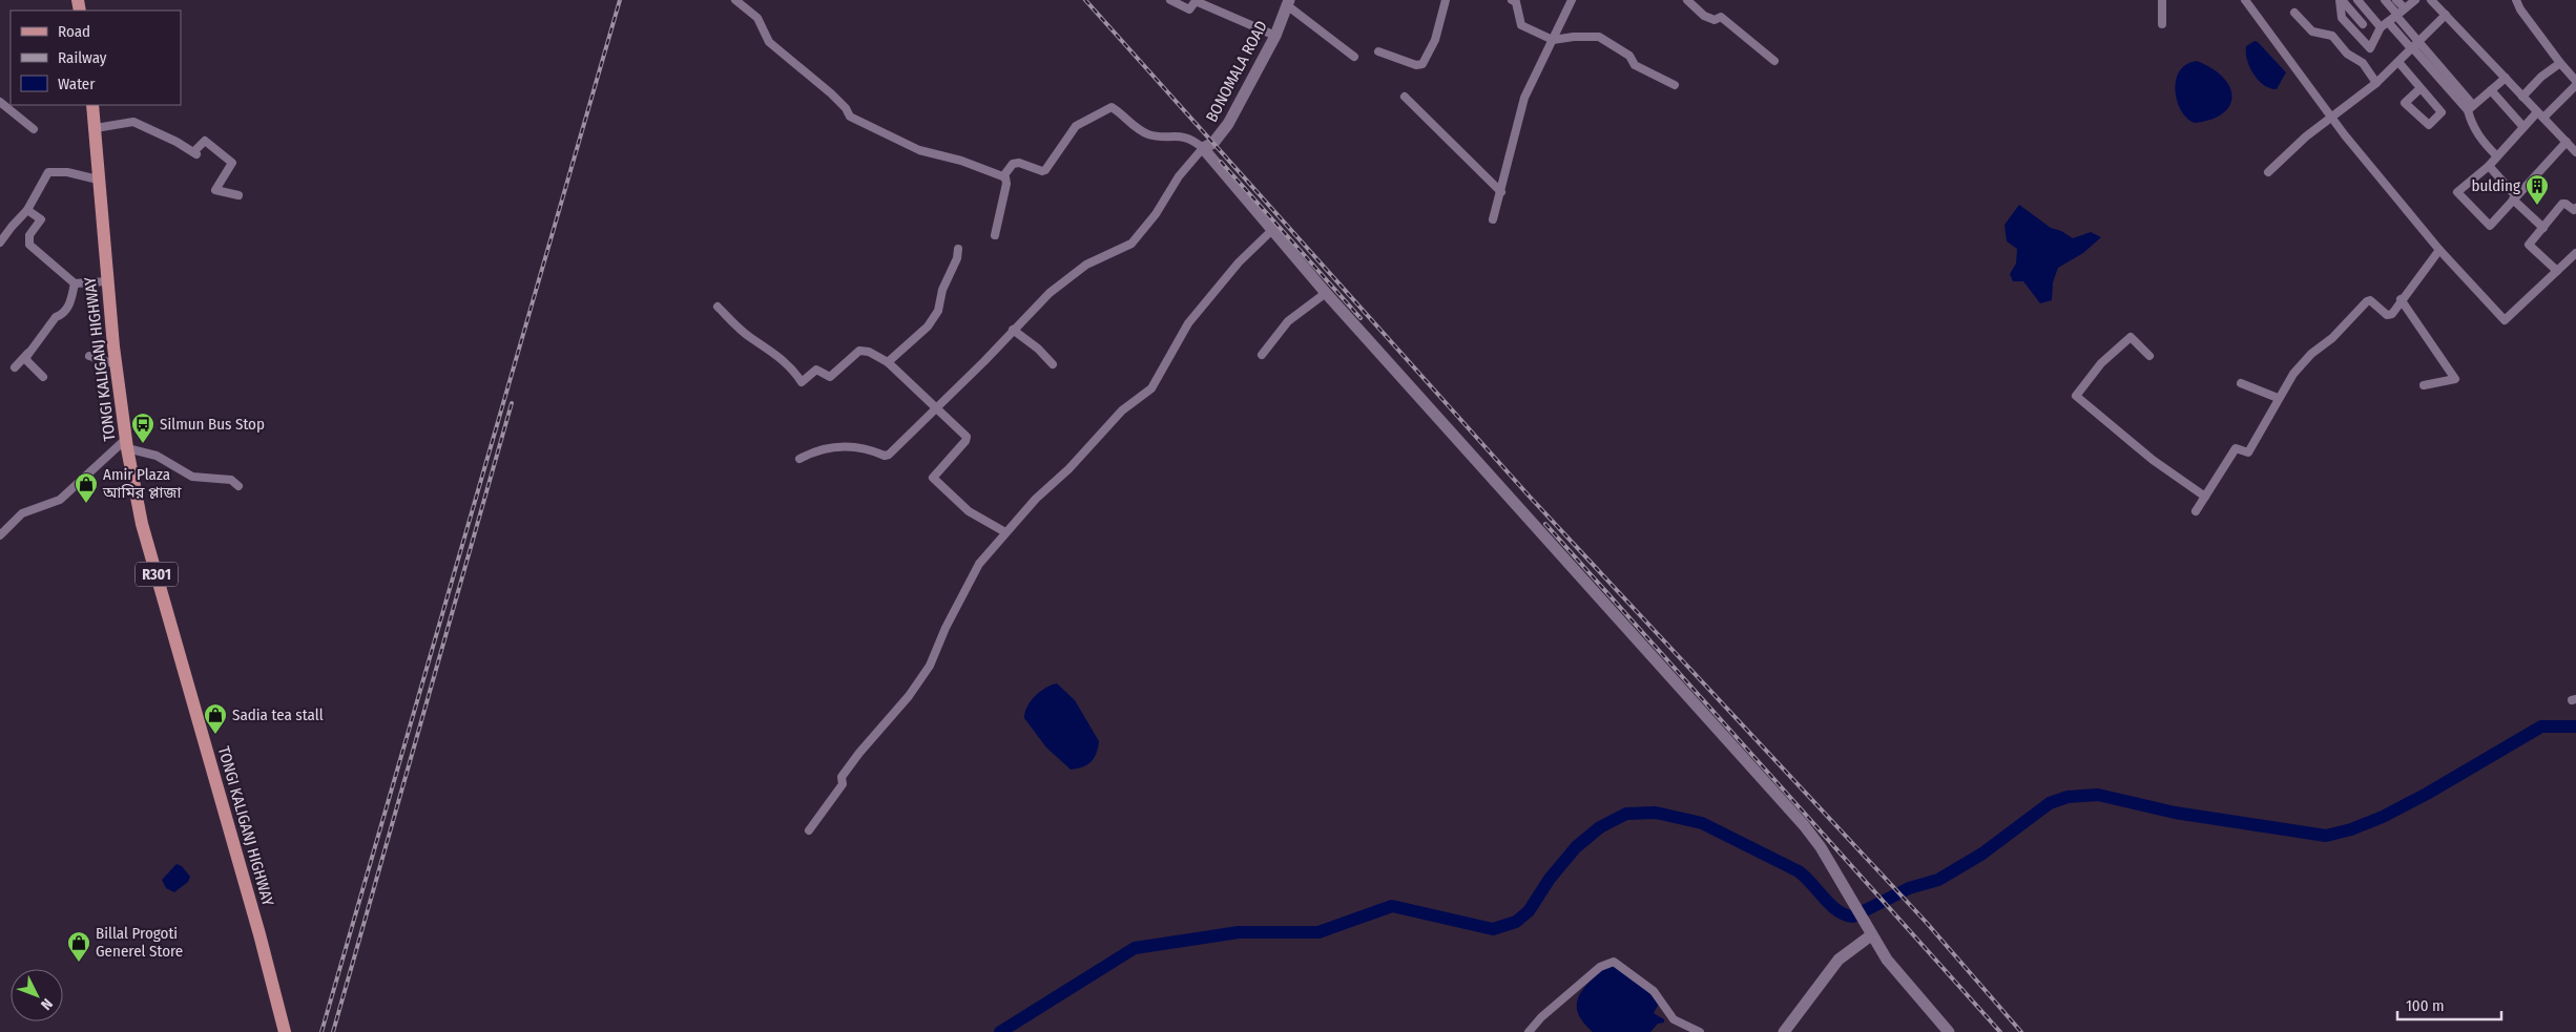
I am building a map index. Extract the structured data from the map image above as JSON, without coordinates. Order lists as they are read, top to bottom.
{
  "streets": {
    "main road": ["TONGI KALIGANJ HIGHWAY", "R301"],
    "street": ["BONOMALA ROAD"]
  },
  "places": {
    "building": ["bulding"],
    "bus stop": ["Silmun Bus Stop"],
    "shop": ["Amir Plaza আমির প্লাজা", "Sadia tea stall", "Billal Progoti Generel Store"]
  },
  "legend": ["Road", "Railway", "Water"],
  "scale_bar": "100 m",
  "north": "bottom right"
}
